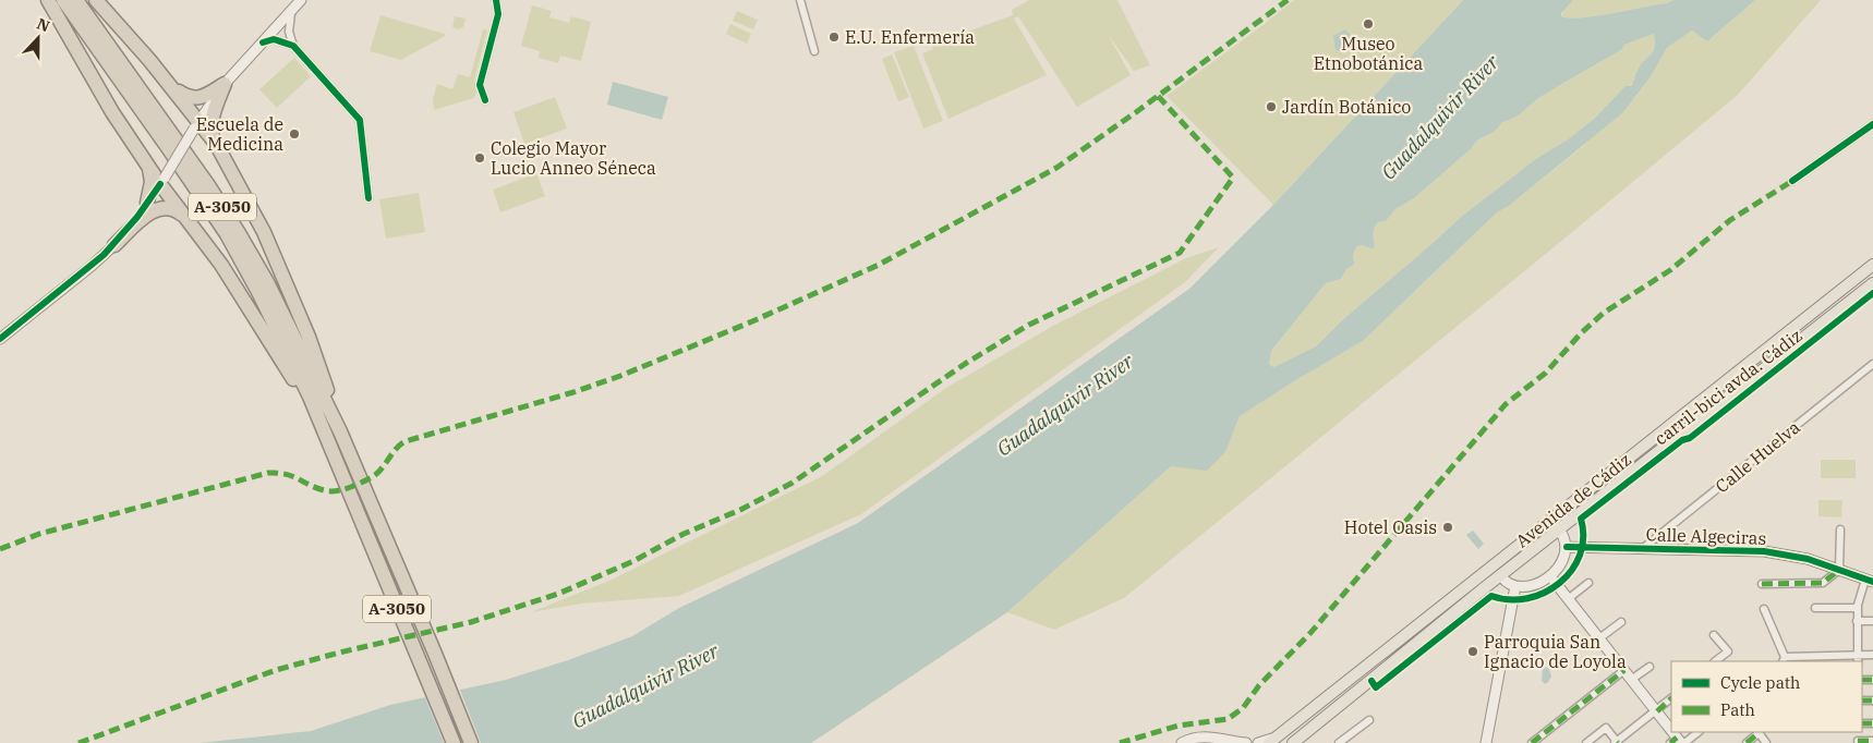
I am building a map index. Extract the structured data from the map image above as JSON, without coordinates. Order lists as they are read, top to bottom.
{
  "streets": {
    "highway": ["A-3050"],
    "main road": ["Avenida de Cádiz"],
    "street": ["Calle Huelva", "Calle Algeciras"],
    "cycle path": ["carril-bici avda. Cádiz"]
  },
  "crossings": [
    ["Calle Huelva", "Calle Algeciras"]
  ],
  "water": ["Guadalquivir River"],
  "places": [
    "Museo Etnobotánica",
    "E.U. Enfermería",
    "Jardín Botánico",
    "Escuela de Medicina",
    "Colegio Mayor Lucio Anneo Séneca",
    "Hotel Oasis",
    "Parroquia San Ignacio de Loyola"
  ],
  "legend": ["Cycle path", "Path"],
  "north": "top"
}
